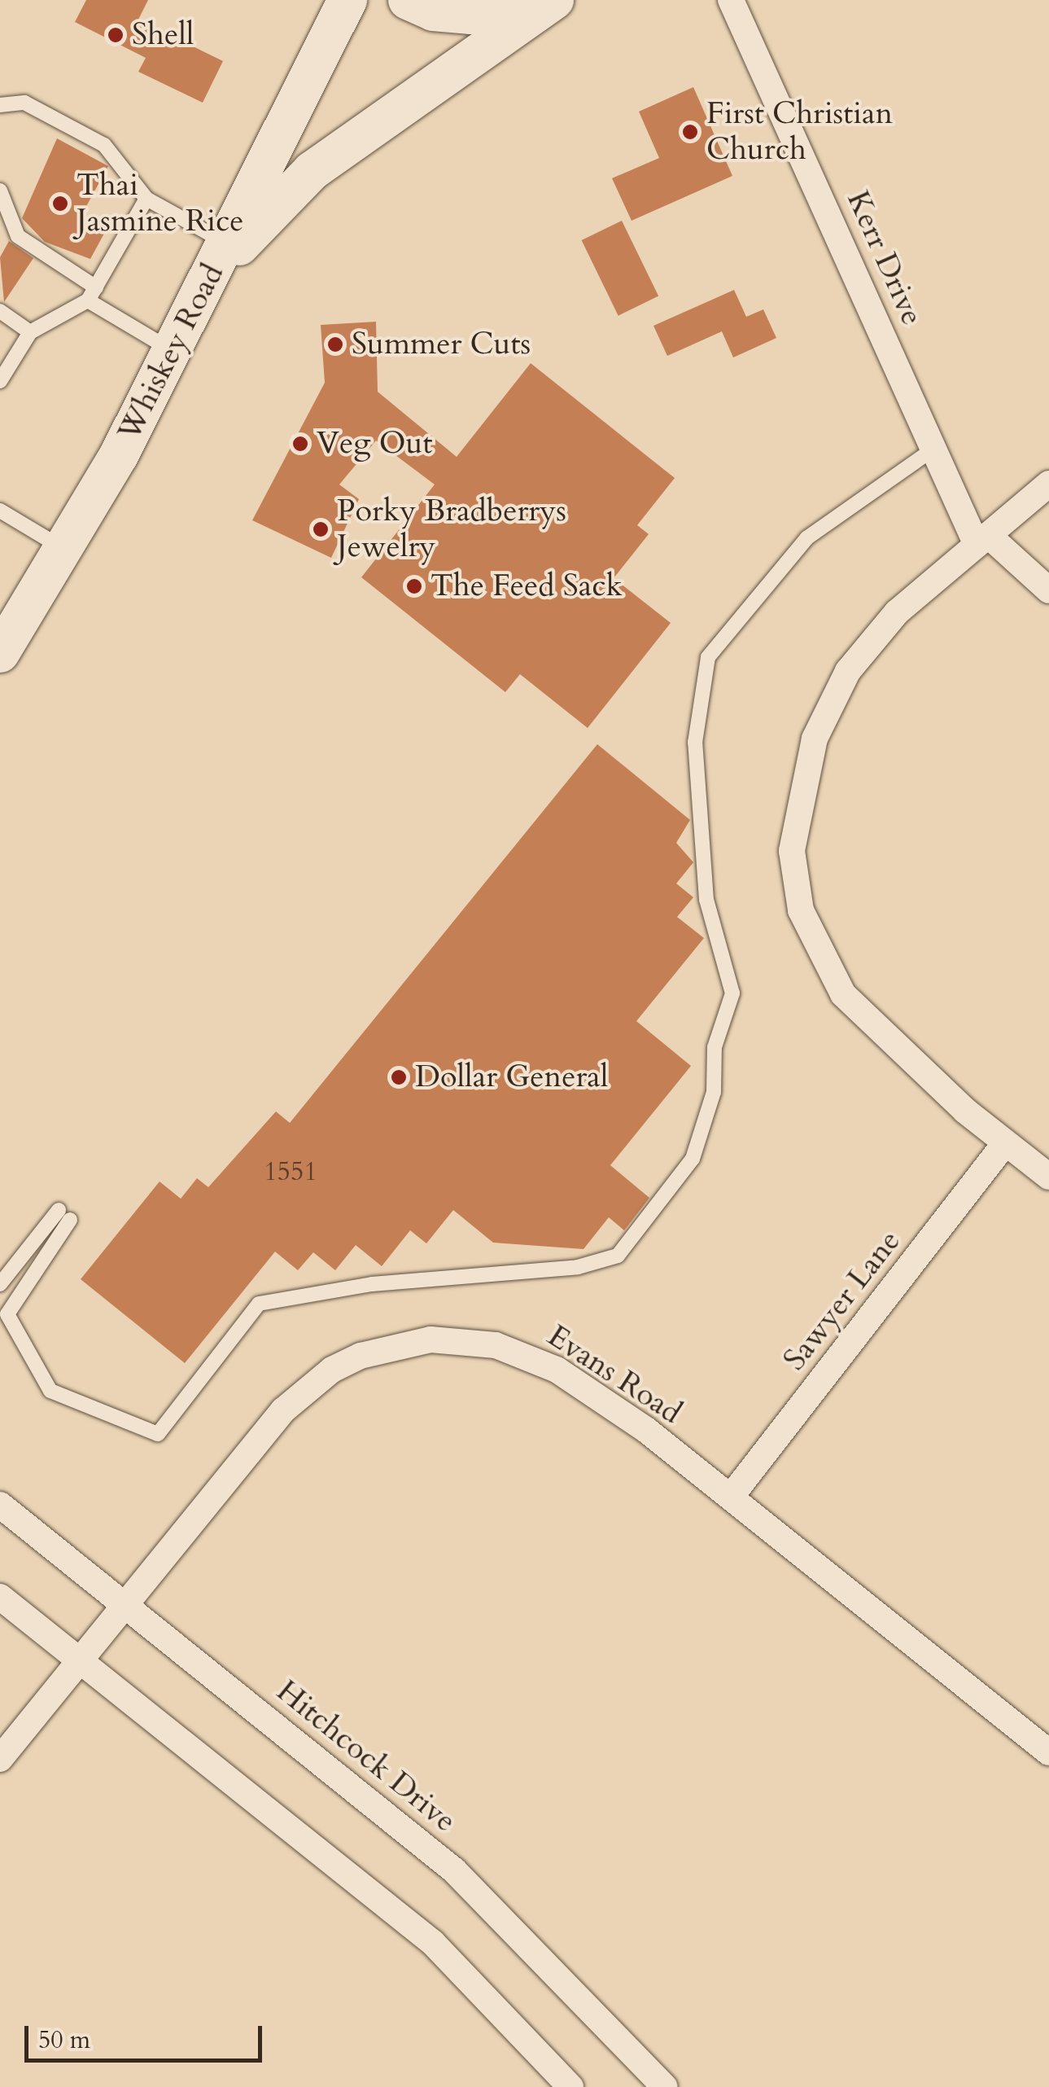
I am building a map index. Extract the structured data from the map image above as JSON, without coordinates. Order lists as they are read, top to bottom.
{
  "streets": {
    "main road": ["Whiskey Road"],
    "street": [
      "Kerr Drive",
      "Sawyer Lane",
      "Evans Road",
      "Hitchcock Drive"
    ]
  },
  "crossings": [
    ["Sawyer Lane", "Evans Road"],
    ["Evans Road", "Hitchcock Drive"]
  ],
  "places": [
    "Shell",
    "First Christian Church",
    "Thai Jasmine Rice",
    "Summer Cuts",
    "Veg Out",
    "Porky Bradberrys Jewelry",
    "The Feed Sack",
    "Dollar General"
  ],
  "house_numbers": ["1551"],
  "scale_bar": "50 m"
}
